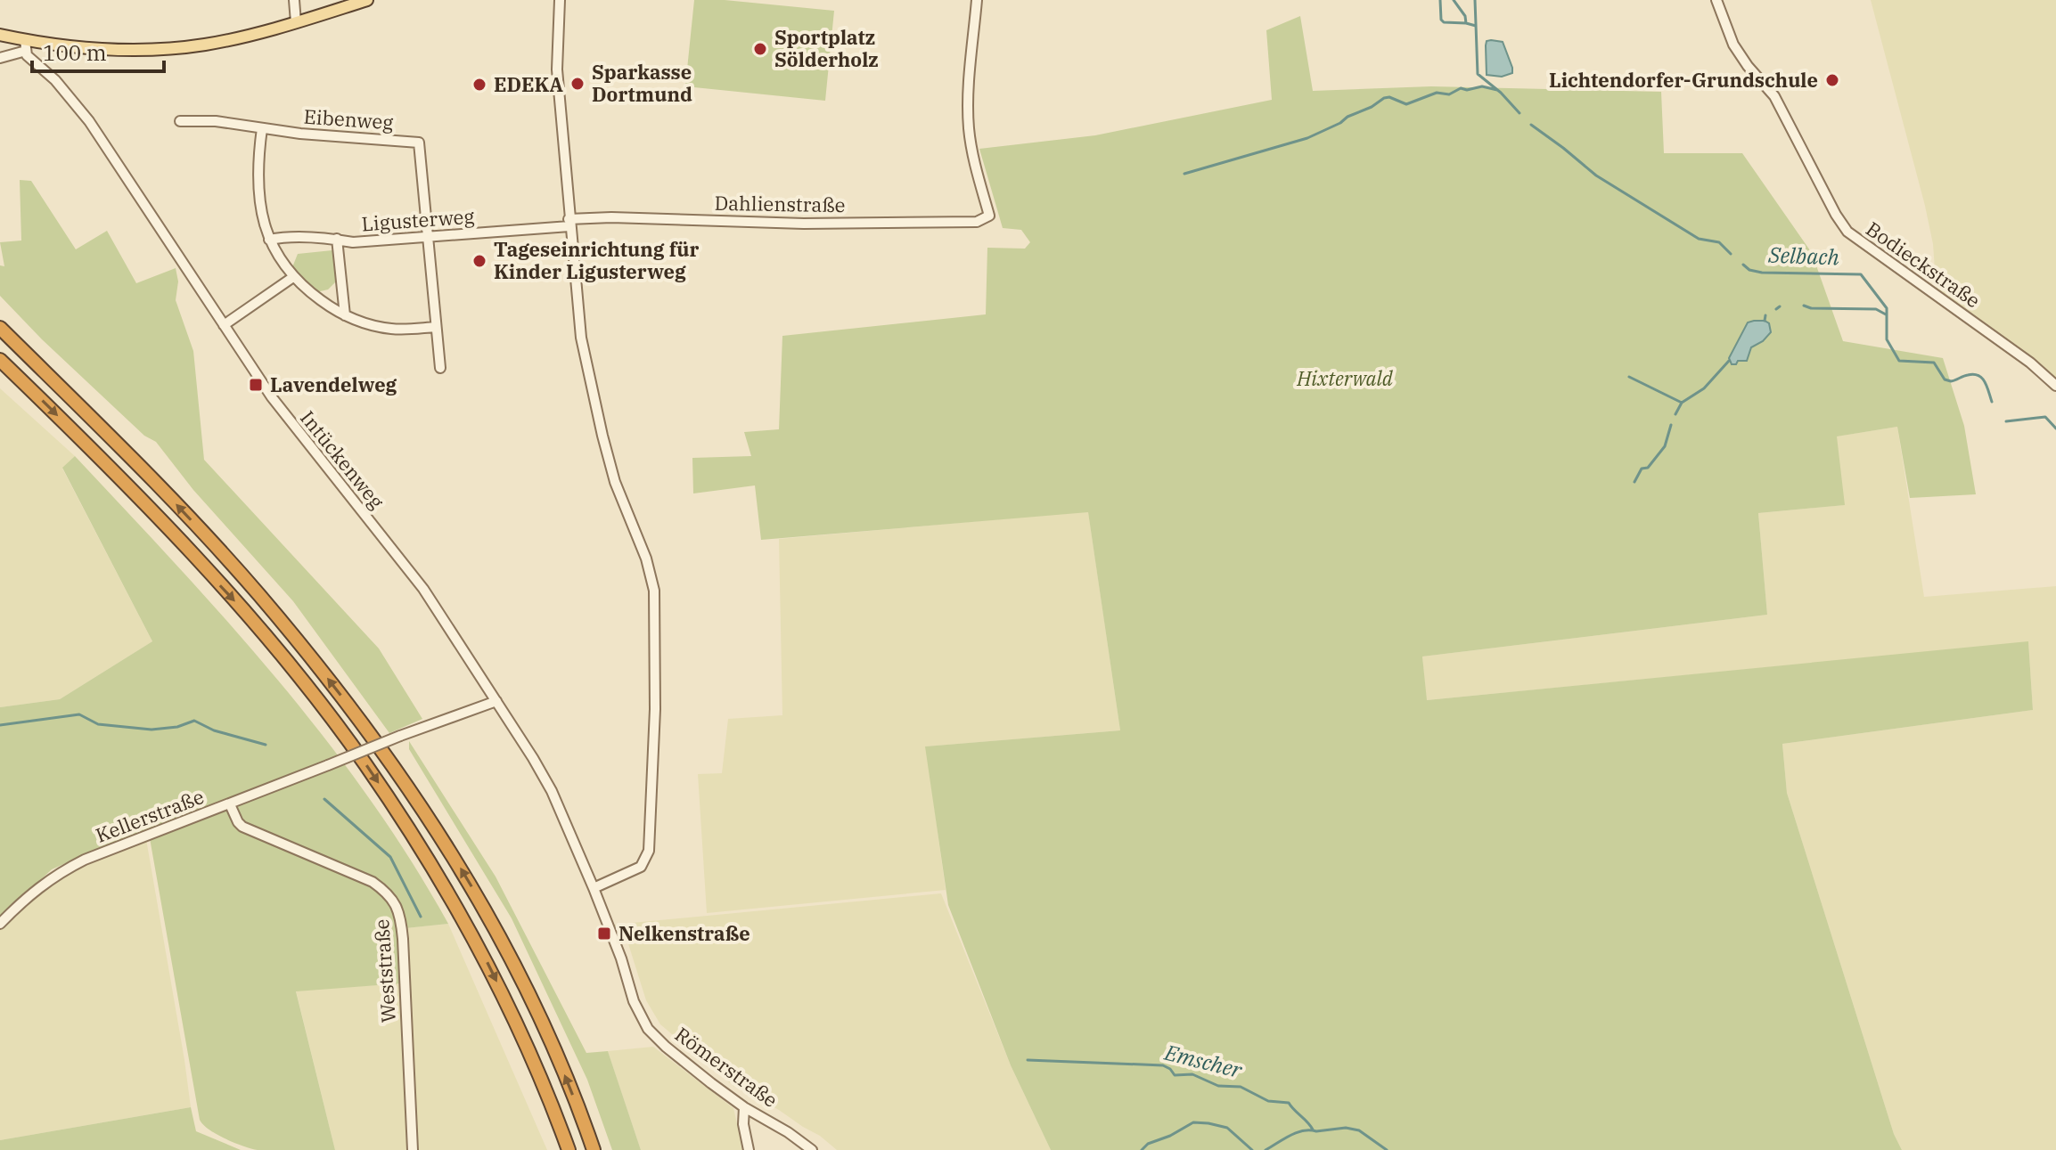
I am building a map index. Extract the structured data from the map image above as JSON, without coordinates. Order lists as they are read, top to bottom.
{
  "streets": {
    "street": [
      "Eibenweg",
      "Dahlienstraße",
      "Ligusterweg",
      "Bodieckstraße",
      "Intückenweg",
      "Kellerstraße",
      "Weststraße",
      "Römerstraße"
    ]
  },
  "crossings": [
    ["Eibenweg", "Ligusterweg"],
    ["Dahlienstraße", "Ligusterweg"],
    ["Intückenweg", "Kellerstraße"],
    ["Intückenweg", "Römerstraße"],
    ["Kellerstraße", "Weststraße"]
  ],
  "water": ["Selbach", "Emscher"],
  "parks": ["Hixterwald"],
  "places": {
    "other": [
      "Sportplatz Sölderholz",
      "Lichtendorfer-Grundschule",
      "Sparkasse Dortmund",
      "EDEKA",
      "Tageseinrichtung für Kinder Ligusterweg"
    ],
    "transit": ["Lavendelweg", "Nelkenstraße"]
  },
  "scale_bar": "100 m"
}
